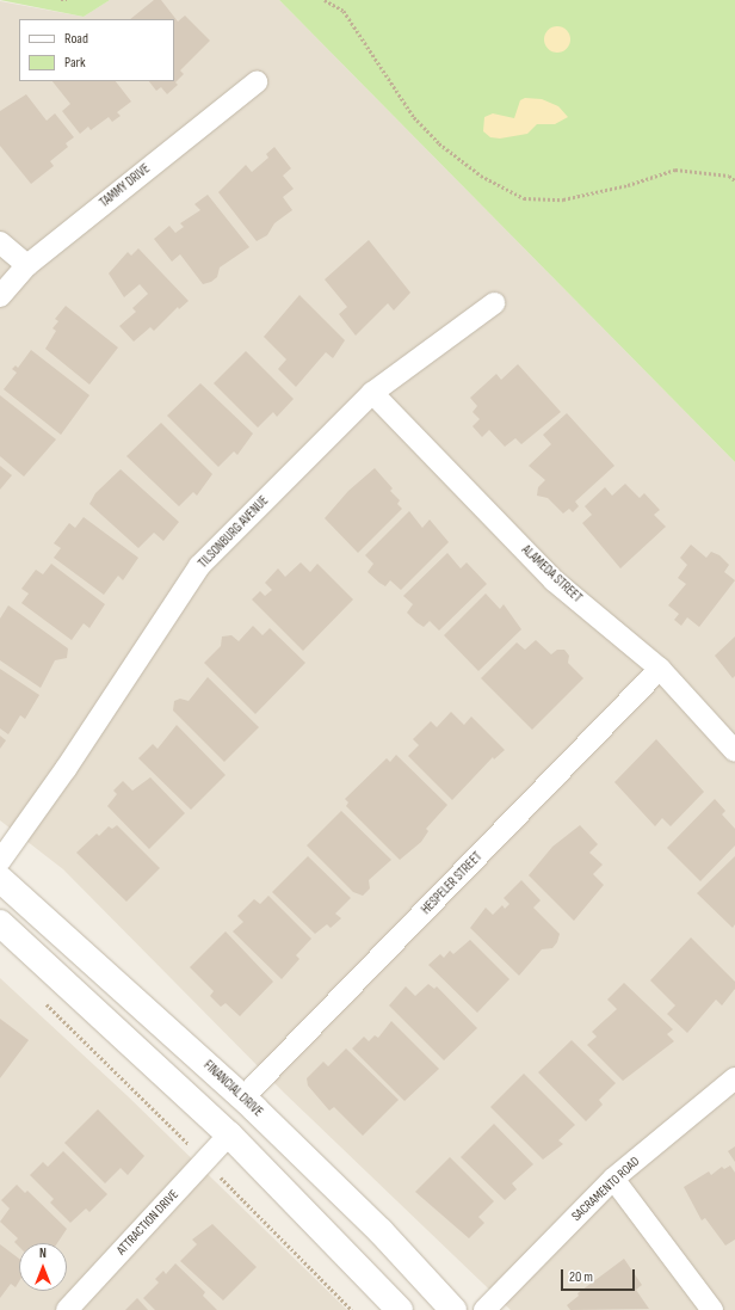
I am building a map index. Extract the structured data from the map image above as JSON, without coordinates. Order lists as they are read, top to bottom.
{
  "streets": {
    "street": [
      "TAMMY DRIVE",
      "TILSONBURG AVENUE",
      "ALAMEDA STREET",
      "HESPELER STREET",
      "FINANCIAL DRIVE",
      "SACRAMENTO ROAD",
      "ATTRACTION DRIVE"
    ]
  },
  "crossings": [
    ["TILSONBURG AVENUE", "ALAMEDA STREET"],
    ["ALAMEDA STREET", "HESPELER STREET"],
    ["HESPELER STREET", "FINANCIAL DRIVE"]
  ],
  "legend": ["Road", "Park"],
  "scale_bar": "20 m",
  "north": "top"
}
